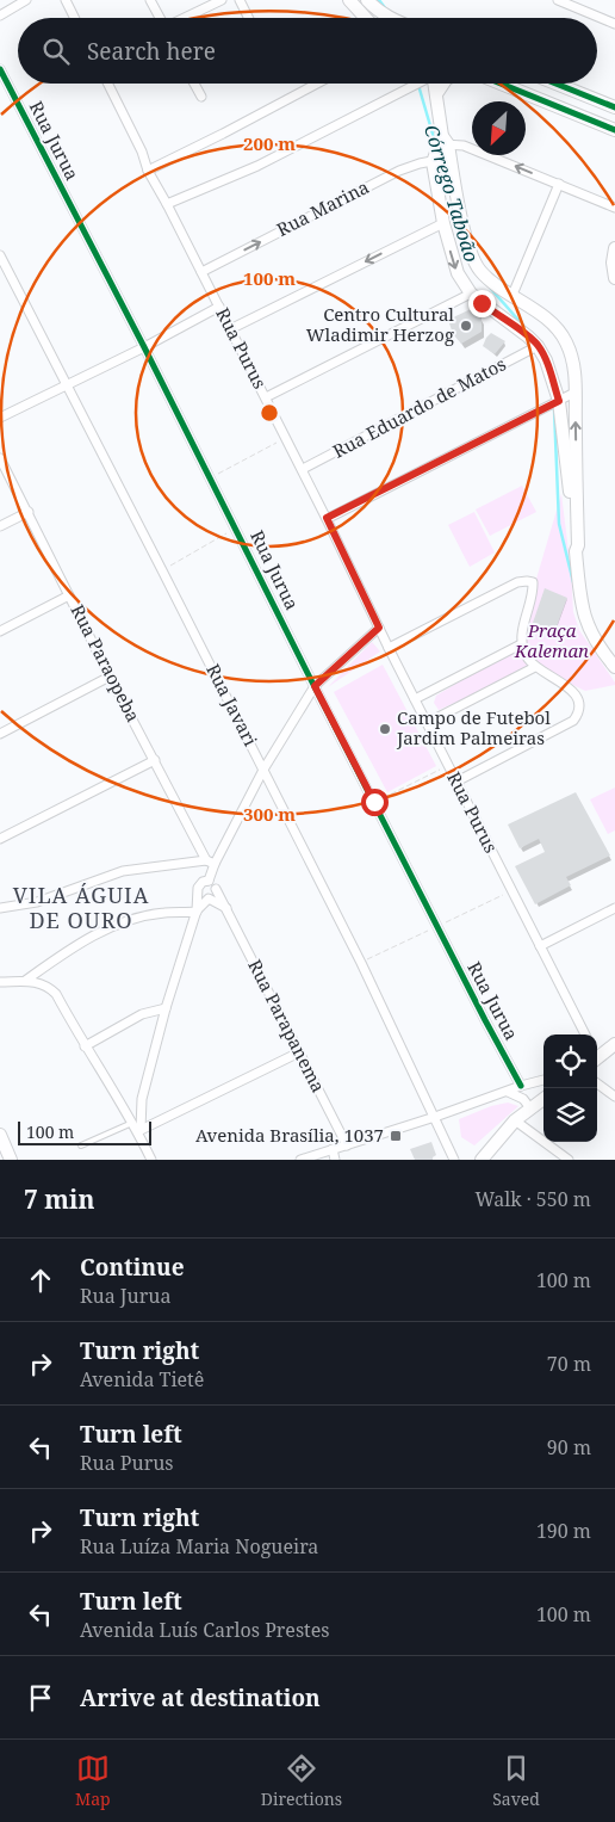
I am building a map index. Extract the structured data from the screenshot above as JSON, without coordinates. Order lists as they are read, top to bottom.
{
  "streets": {
    "street": [
      "Rua Jurua",
      "Rua Marina",
      "Rua Purus",
      "Rua Eduardo de Matos",
      "Rua Paraopeba",
      "Rua Javari",
      "Rua Parapanema"
    ]
  },
  "crossings": [
    ["Rua Marina", "Rua Purus"],
    ["Rua Purus", "Rua Eduardo de Matos"]
  ],
  "districts": ["VILA ÁGUIA DE OURO"],
  "water": ["Córrego Taboão"],
  "parks": ["Praça Kaleman"],
  "places": {
    "other": ["Centro Cultural Wladimir Herzog", "Campo de Futebol Jardim Palmeiras"],
    "transit": ["Avenida Brasília, 1037"]
  },
  "scale_bar": "100 m",
  "north": "bottom left",
  "page": {
    "search": "Search here",
    "scale": "100 m",
    "heading": ["7 min", "Walk · 550 m"],
    "list": [
      ["Continue", "Rua Jurua", "100 m"],
      ["Turn right", "Avenida Tietê", "70 m"],
      ["Turn left", "Rua Purus", "90 m"],
      ["Turn right", "Rua Luíza Maria Nogueira", "190 m"],
      ["Turn left", "Avenida Luís Carlos Prestes", "100 m"],
      "Arrive at destination"
    ],
    "nav": ["Map", "Directions", "Saved"]
  },
  "rings": ["200 m", "100 m", "300 m"]
}
